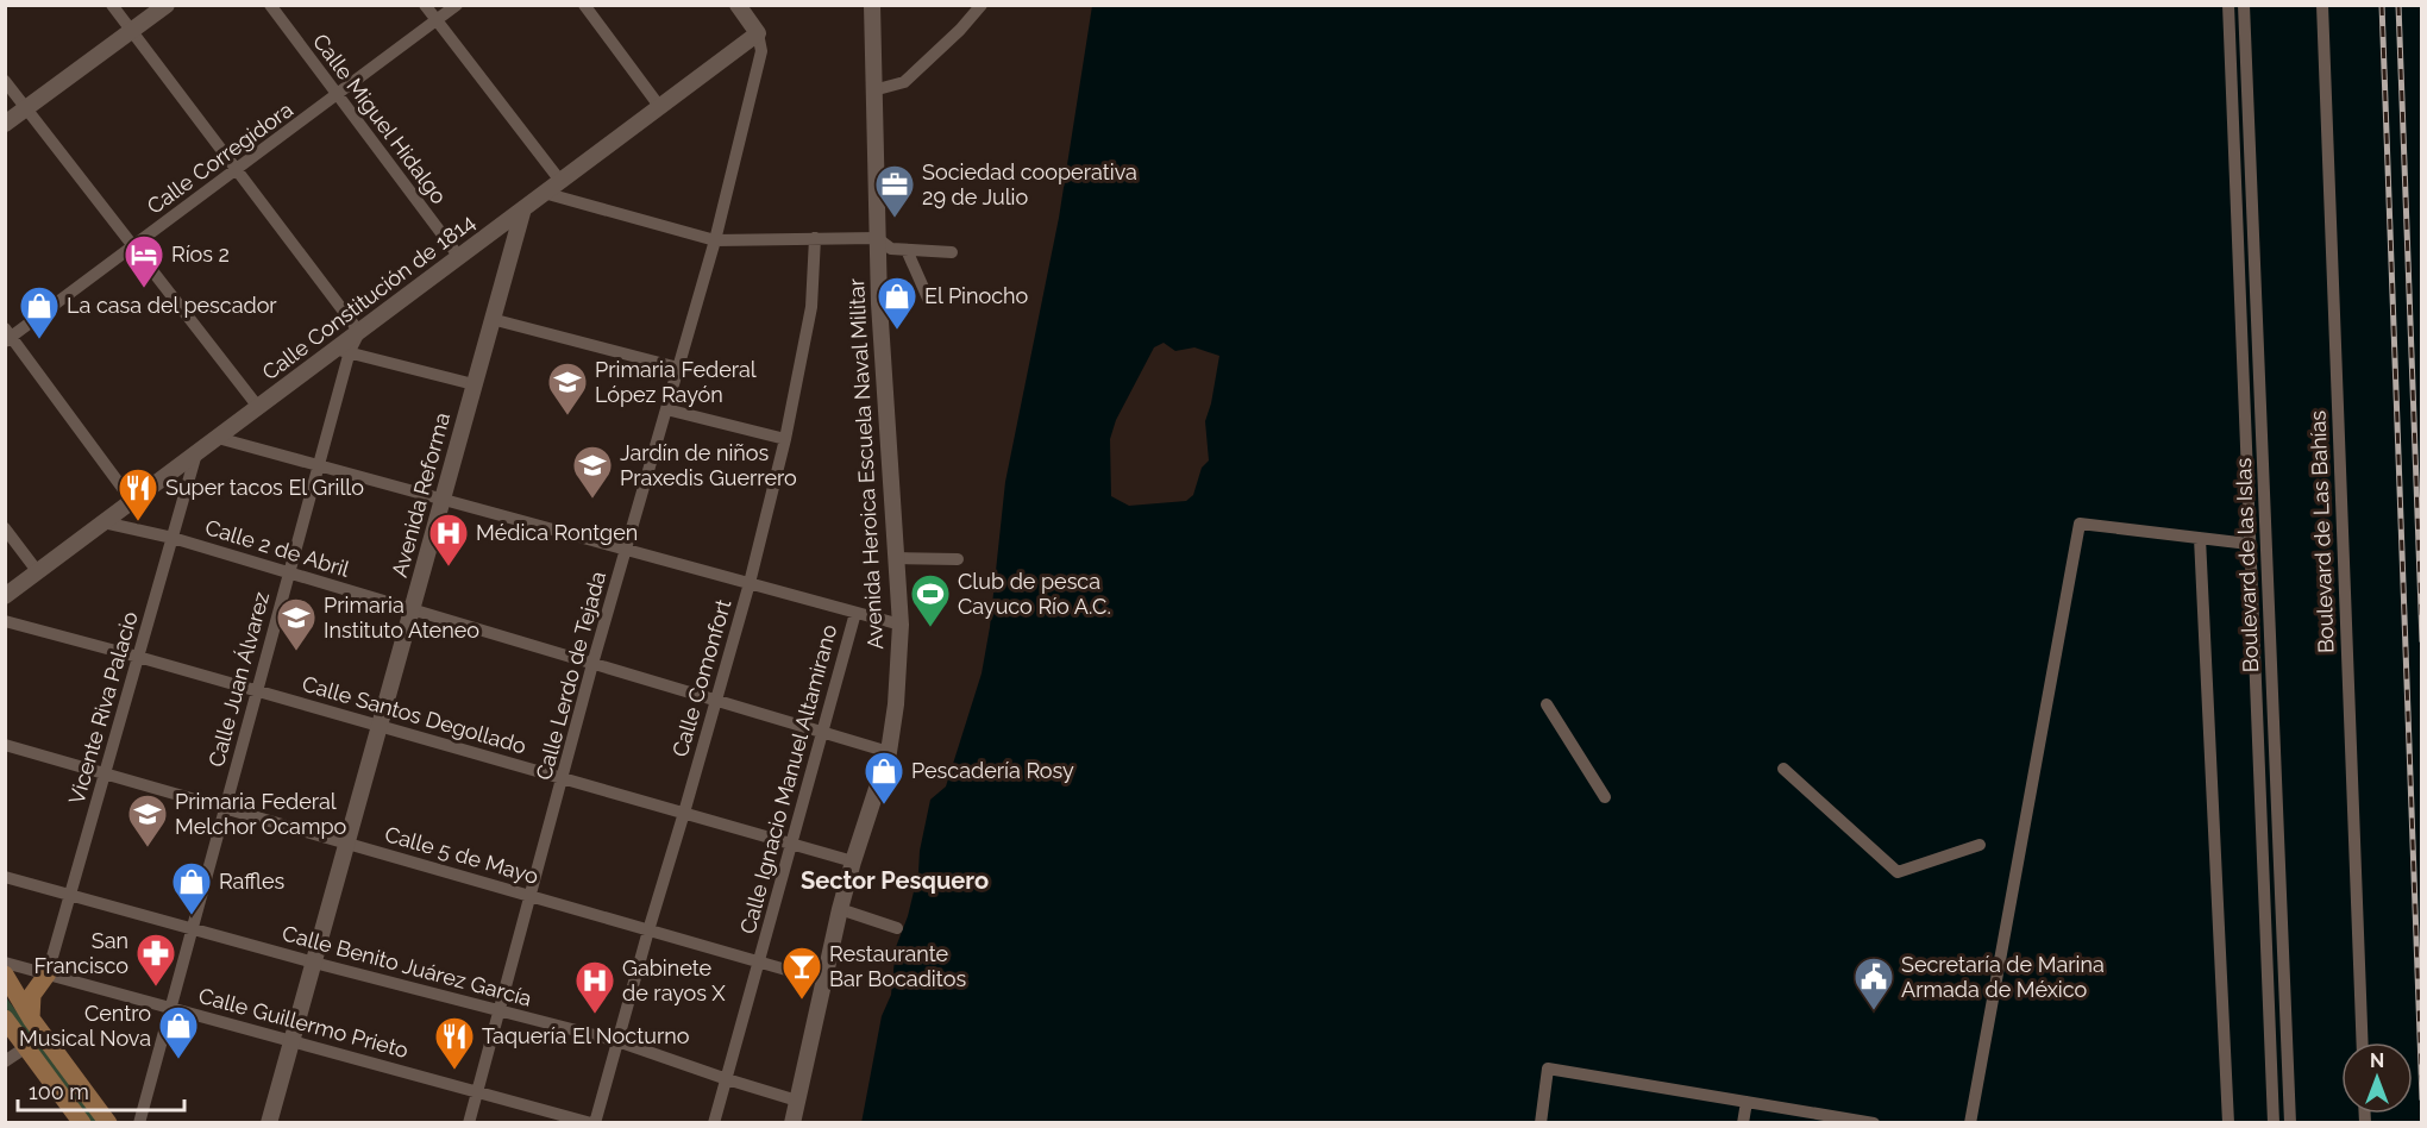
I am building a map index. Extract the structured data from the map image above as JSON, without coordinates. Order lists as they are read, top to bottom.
{
  "streets": {
    "street": [
      "Calle Miguel Hidalgo",
      "Calle Corregidora",
      "Calle Constitución de 1814",
      "Avenida Heroica Escuela Naval Militar",
      "Avenida Reforma",
      "Boulevard de Las Bahías",
      "Calle 2 de Abril",
      "Boulevard de las Islas",
      "Calle Lerdo de Tejada",
      "Calle Comonfort",
      "Calle Juan Álvarez",
      "Vicente Riva Palacio",
      "Calle Santos Degollado",
      "Calle Ignacio Manuel Altamirano",
      "Calle 5 de Mayo",
      "Calle Benito Juárez García",
      "Calle Guillermo Prieto"
    ]
  },
  "crossings": [
    ["Calle Miguel Hidalgo", "Calle Corregidora"],
    ["Calle Miguel Hidalgo", "Calle Constitución de 1814"],
    ["Calle Constitución de 1814", "Avenida Reforma"],
    ["Calle Constitución de 1814", "Calle 2 de Abril"],
    ["Calle Constitución de 1814", "Calle Lerdo de Tejada"],
    ["Calle Constitución de 1814", "Calle Juan Álvarez"],
    ["Calle Constitución de 1814", "Vicente Riva Palacio"],
    ["Avenida Heroica Escuela Naval Militar", "Calle 2 de Abril"],
    ["Avenida Heroica Escuela Naval Militar", "Calle Santos Degollado"],
    ["Avenida Heroica Escuela Naval Militar", "Calle 5 de Mayo"],
    ["Avenida Heroica Escuela Naval Militar", "Calle Benito Juárez García"],
    ["Avenida Reforma", "Calle 2 de Abril"],
    ["Avenida Reforma", "Calle Santos Degollado"],
    ["Avenida Reforma", "Calle 5 de Mayo"],
    ["Avenida Reforma", "Calle Benito Juárez García"],
    ["Avenida Reforma", "Calle Guillermo Prieto"],
    ["Calle 2 de Abril", "Calle Lerdo de Tejada"],
    ["Calle 2 de Abril", "Calle Comonfort"],
    ["Calle 2 de Abril", "Calle Juan Álvarez"],
    ["Calle 2 de Abril", "Vicente Riva Palacio"],
    ["Calle 2 de Abril", "Calle Ignacio Manuel Altamirano"],
    ["Calle Lerdo de Tejada", "Calle Santos Degollado"],
    ["Calle Lerdo de Tejada", "Calle 5 de Mayo"],
    ["Calle Lerdo de Tejada", "Calle Benito Juárez García"],
    ["Calle Lerdo de Tejada", "Calle Guillermo Prieto"],
    ["Calle Comonfort", "Calle Santos Degollado"],
    ["Calle Comonfort", "Calle 5 de Mayo"],
    ["Calle Comonfort", "Calle Benito Juárez García"],
    ["Calle Comonfort", "Calle Guillermo Prieto"],
    ["Calle Juan Álvarez", "Calle Santos Degollado"],
    ["Calle Juan Álvarez", "Calle 5 de Mayo"],
    ["Calle Juan Álvarez", "Calle Benito Juárez García"],
    ["Calle Juan Álvarez", "Calle Guillermo Prieto"],
    ["Vicente Riva Palacio", "Calle Santos Degollado"],
    ["Vicente Riva Palacio", "Calle 5 de Mayo"],
    ["Vicente Riva Palacio", "Calle Benito Juárez García"],
    ["Vicente Riva Palacio", "Calle Guillermo Prieto"],
    ["Calle Santos Degollado", "Calle Ignacio Manuel Altamirano"],
    ["Calle Ignacio Manuel Altamirano", "Calle 5 de Mayo"],
    ["Calle Ignacio Manuel Altamirano", "Calle Benito Juárez García"]
  ],
  "districts": ["Sector Pesquero"],
  "places": {
    "office": ["Sociedad cooperativa 29 de Julio"],
    "hotel": ["Ríos 2"],
    "shop": [
      "El Pinocho",
      "La casa del pescador",
      "Pescadería Rosy",
      "Raffles",
      "Centro Musical Nova"
    ],
    "school or university": [
      "Primaria Federal López Rayón",
      "Jardín de niños Praxedis Guerrero",
      "Primaria Instituto Ateneo",
      "Primaria Federal Melchor Ocampo"
    ],
    "restaurant": ["Super tacos El Grillo", "Taquería El Nocturno"],
    "hospital": ["Médica Rontgen", "Gabinete de rayos X"],
    "sports": ["Club de pesca Cayuco Río A.C."],
    "pharmacy": ["San Francisco"],
    "bar": ["Restaurante Bar Bocaditos"],
    "public building": ["Secretaría de Marina Armada de México"]
  },
  "scale_bar": "100 m",
  "north": "top"
}
